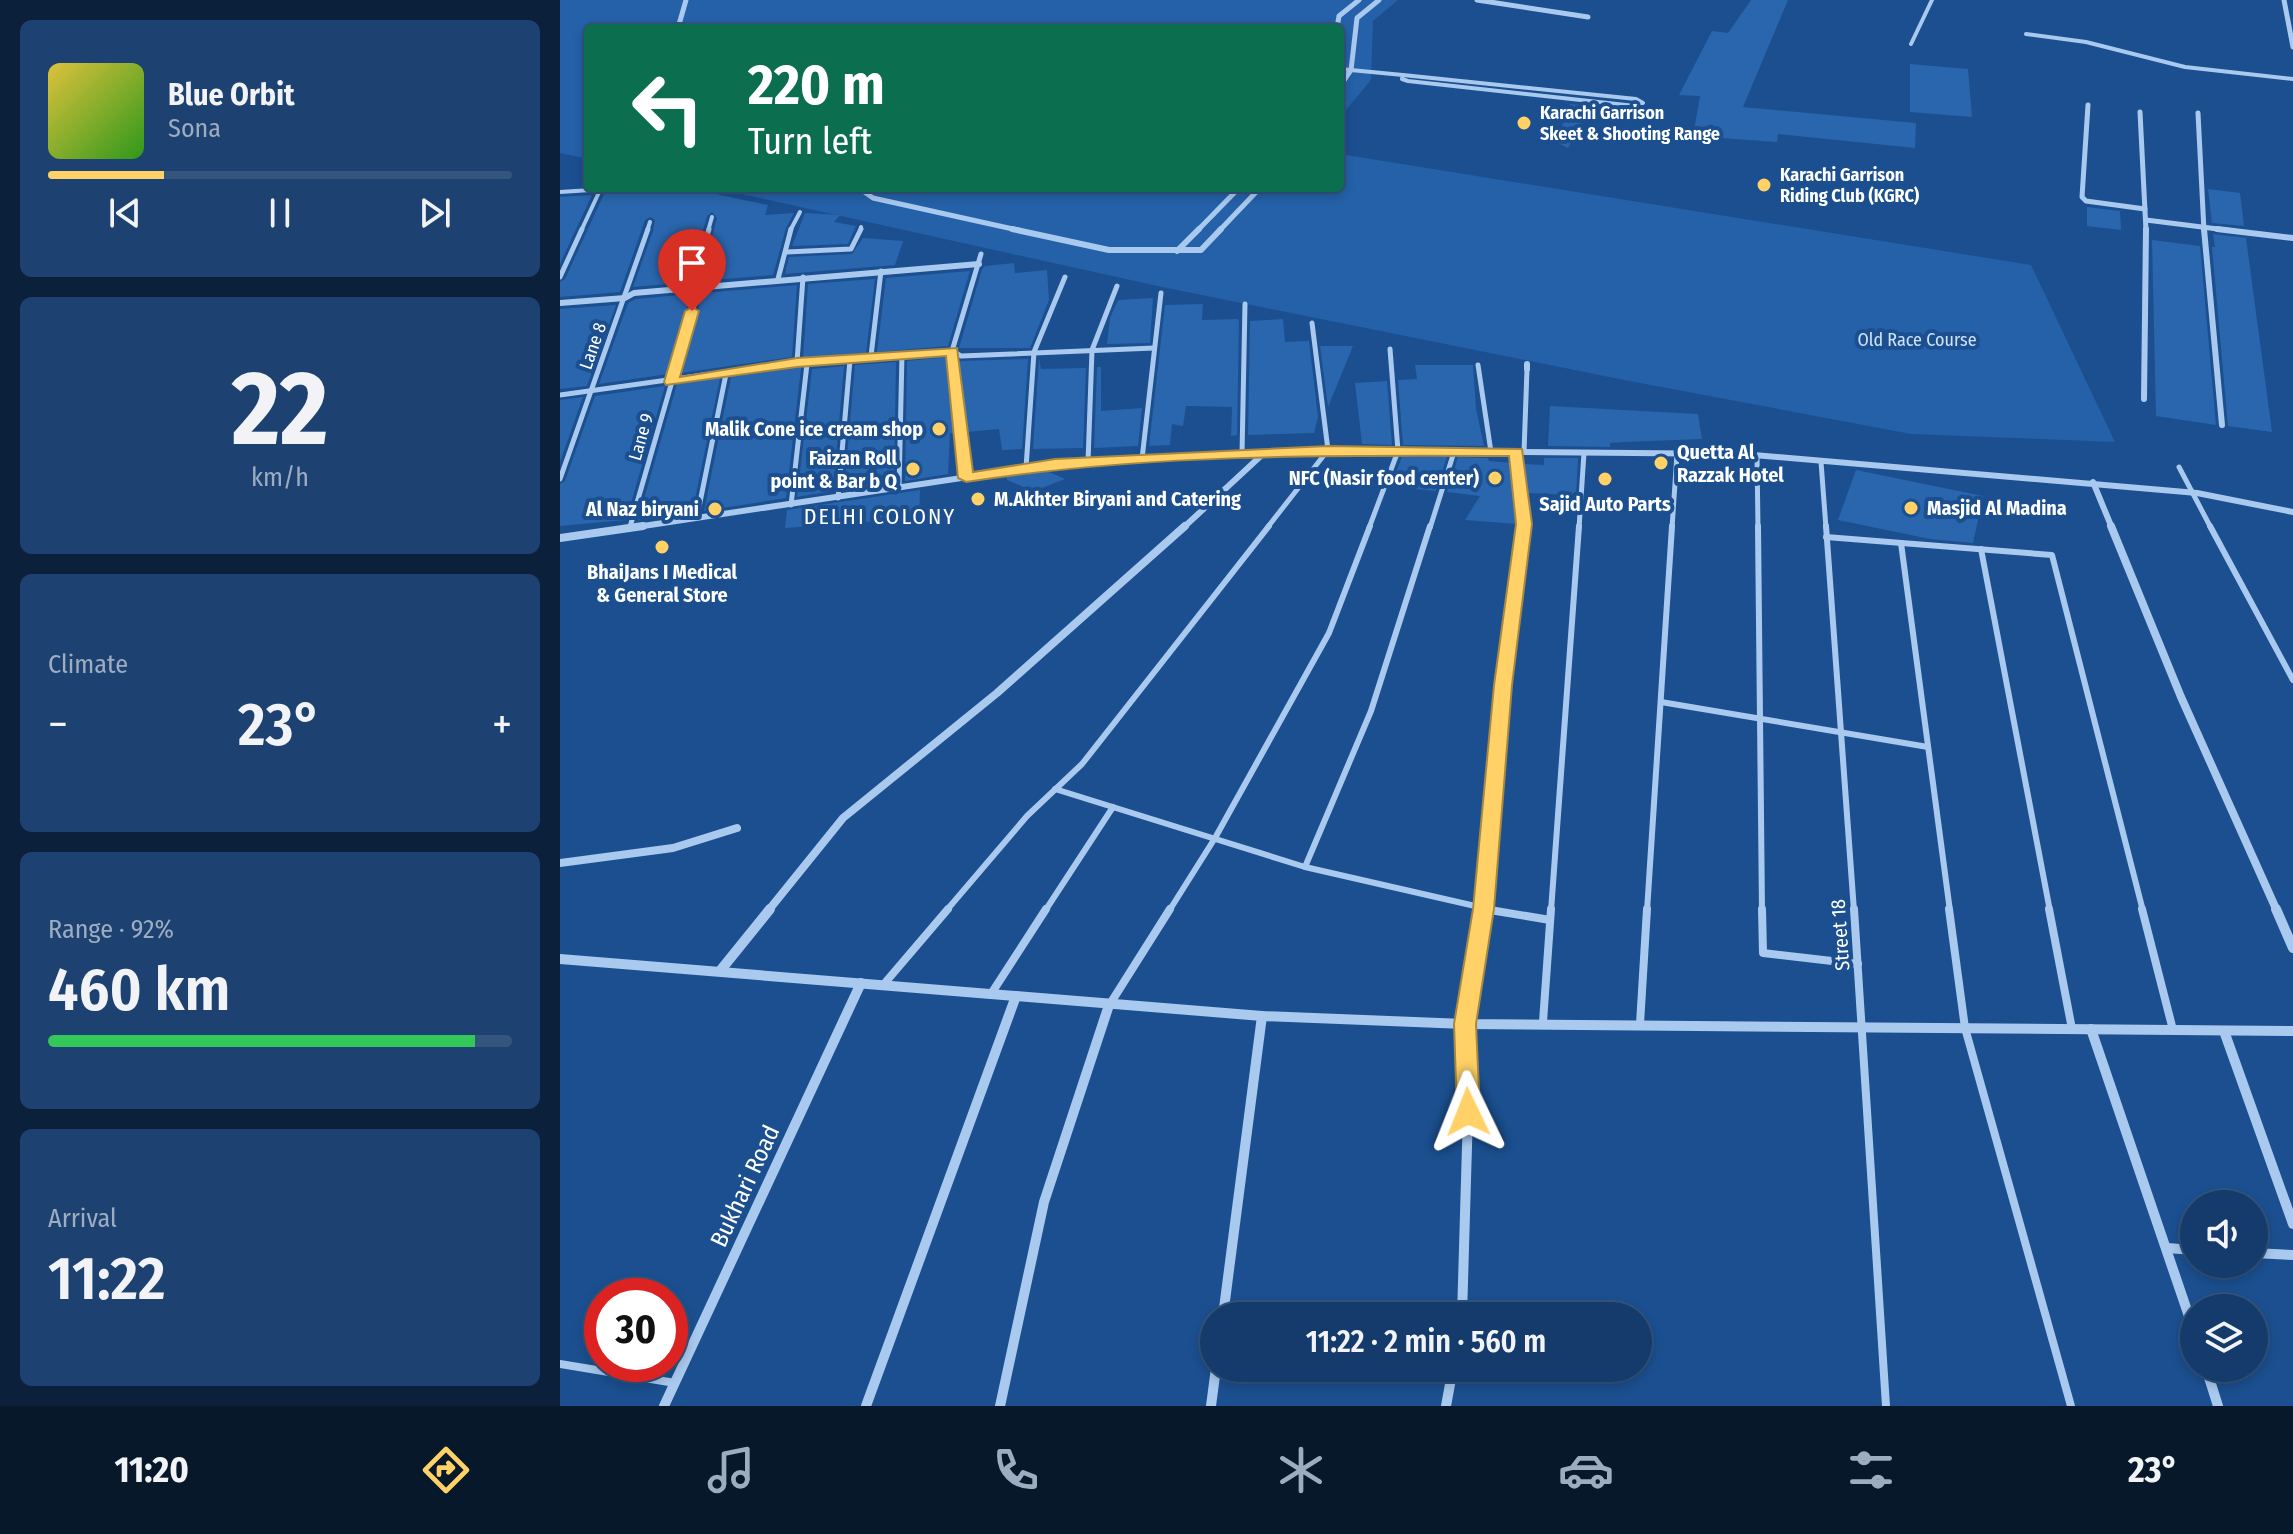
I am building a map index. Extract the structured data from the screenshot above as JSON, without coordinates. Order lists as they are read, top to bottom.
{
  "streets": {
    "street": ["Bukhari Road"],
    "lane": ["Lane 8", "Lane 9", "Street 18"]
  },
  "districts": ["DELHI COLONY"],
  "parks": ["Old Race Course"],
  "places": [
    "Karachi Garrison Skeet & Shooting Range",
    "Karachi Garrison Riding Club (KGRC)",
    "Malik Cone ice cream shop",
    "Quetta Al Razzak Hotel",
    "Faizan Roll point & Bar b Q",
    "NFC (Nasir food center)",
    "Sajid Auto Parts",
    "M.Akhter Biryani and Catering",
    "Masjid Al Madina",
    "Al Naz biryani",
    "BhaiJans I Medical & General Store"
  ],
  "page": {
    "turn": ["220 m", "Turn left"],
    "song": ["Blue Orbit", "Sona"],
    "tile": [
      ["22", "km/h"],
      "Climate",
      ["Range · 92%", "460 km"],
      ["Arrival", "11:22"]
    ],
    "heat": ["−", "23°", "+"],
    "limit": "30",
    "trip": "11:22 · 2 min · 560 m",
    "tabs": ["11:20", "23°"]
  }
}
